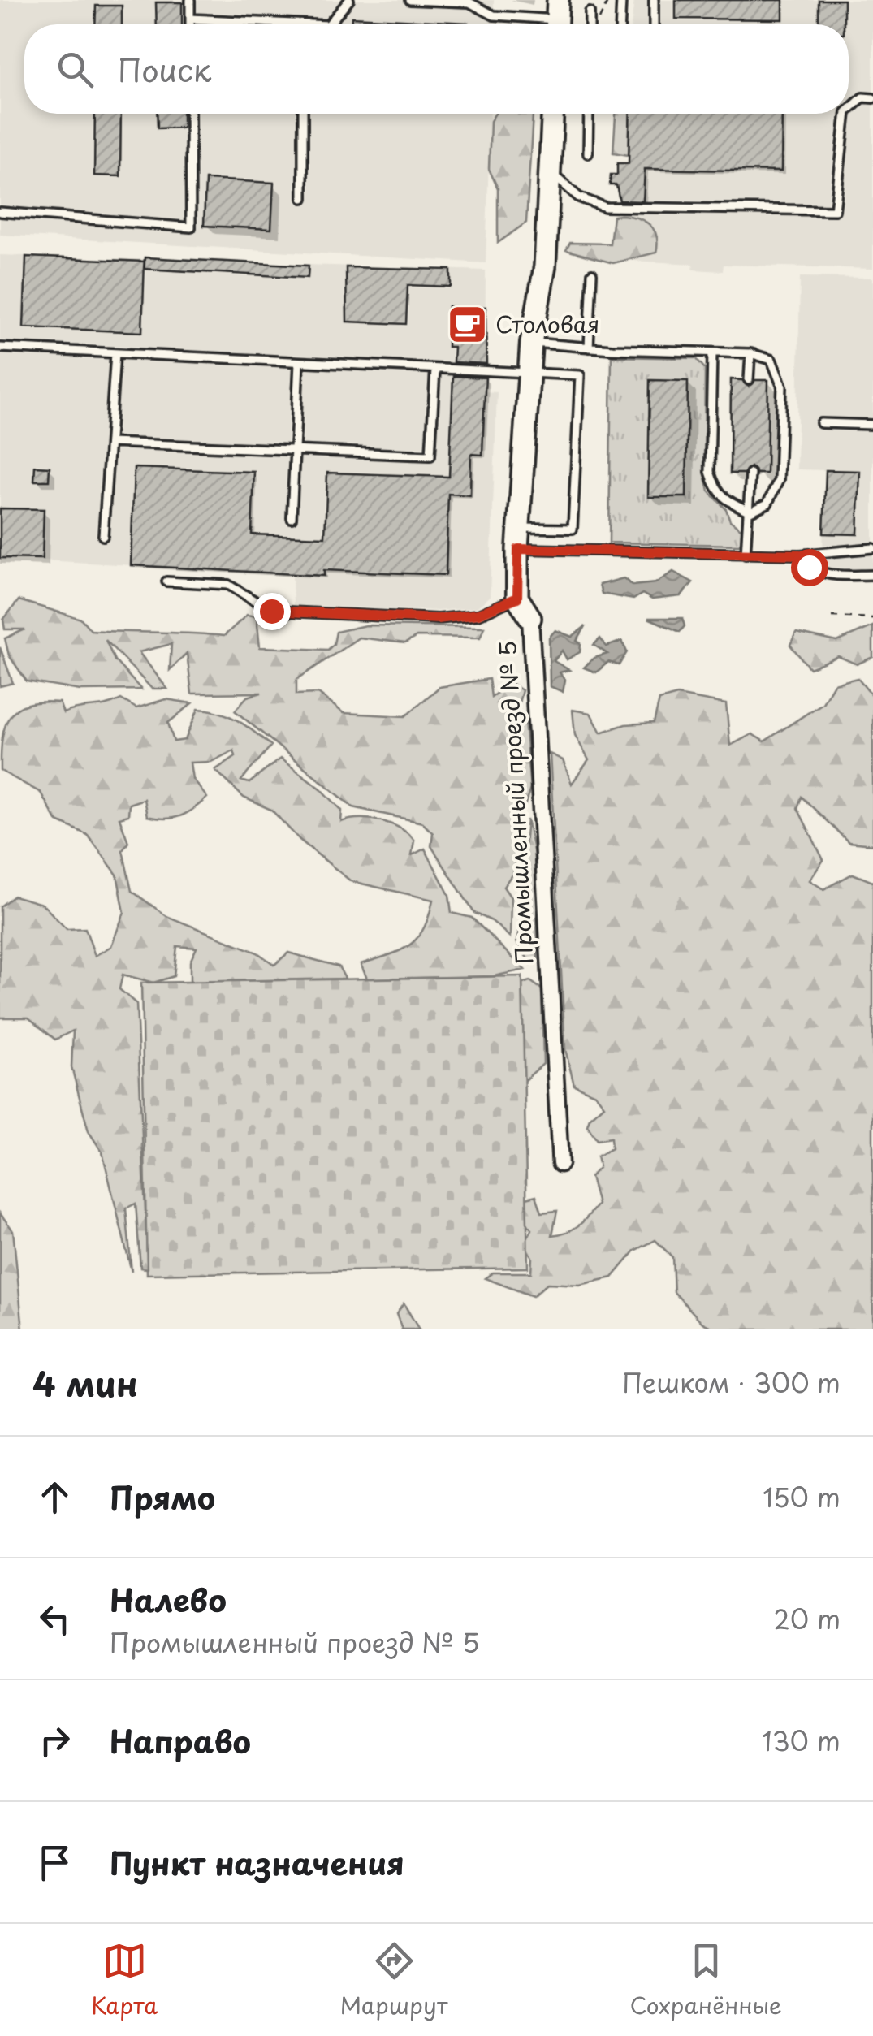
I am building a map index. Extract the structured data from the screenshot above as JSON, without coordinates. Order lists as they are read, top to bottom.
{
  "streets": {
    "street": ["Промышленный проезд № 5"]
  },
  "places": {
    "cafe": ["Столовая"]
  },
  "page": {
    "search": "Поиск",
    "heading": ["4 мин", "Пешком · 300 m"],
    "list": [
      ["Прямо", "150 m"],
      ["Налево", "Промышленный проезд № 5", "20 m"],
      ["Направо", "130 m"],
      "Пункт назначения"
    ],
    "nav": ["Карта", "Маршрут", "Сохранённые"]
  }
}
